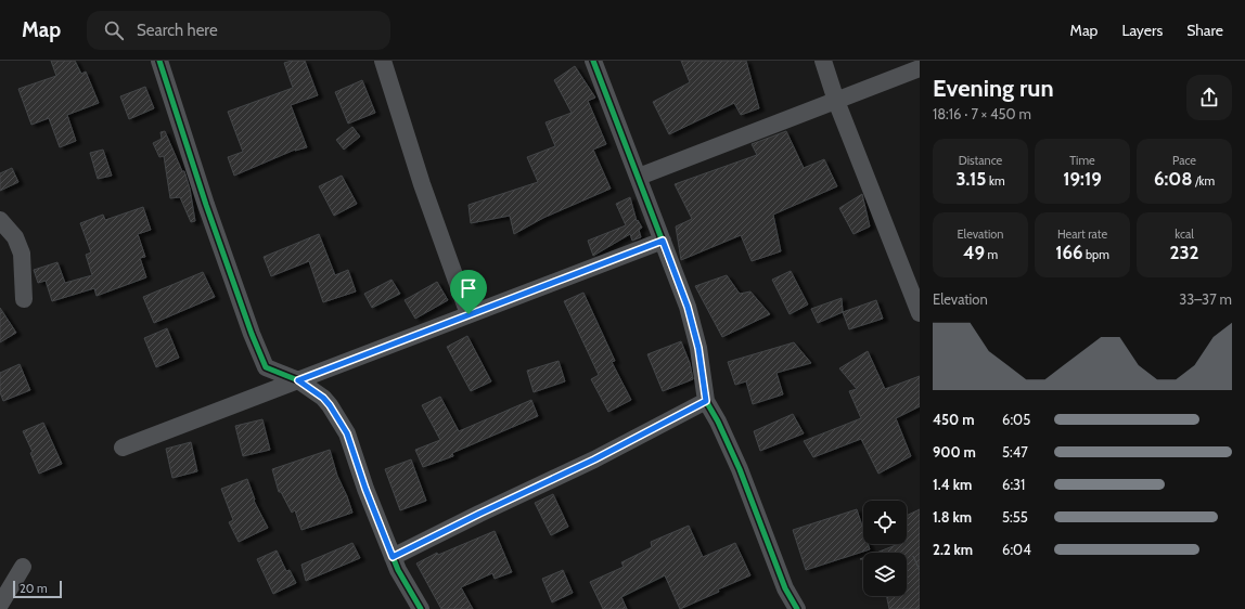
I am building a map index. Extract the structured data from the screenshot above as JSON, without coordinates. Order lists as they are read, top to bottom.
{
  "scale_bar": "20 m",
  "page": {
    "header": "Map",
    "search": "Search here",
    "nav": ["Map", "Layers", "Share"],
    "heading": ["Evening run", "18:16 · 7 × 450 m"],
    "stats": [
      ["Distance", "3.15 km"],
      ["Time", "19:19"],
      ["Pace", "6:08 /km"],
      ["Elevation", "49 m"],
      ["Heart rate", "166 bpm"],
      ["kcal", "232"]
    ],
    "chart": ["Elevation", "33–37 m"],
    "list": [
      {
        "name": "450 m",
        "note": "6:05"
      },
      {
        "name": "900 m",
        "note": "5:47"
      },
      {
        "name": "1.4 km",
        "note": "6:31"
      },
      {
        "name": "1.8 km",
        "note": "5:55"
      },
      {
        "name": "2.2 km",
        "note": "6:04"
      }
    ],
    "scale": "20 m"
  }
}
